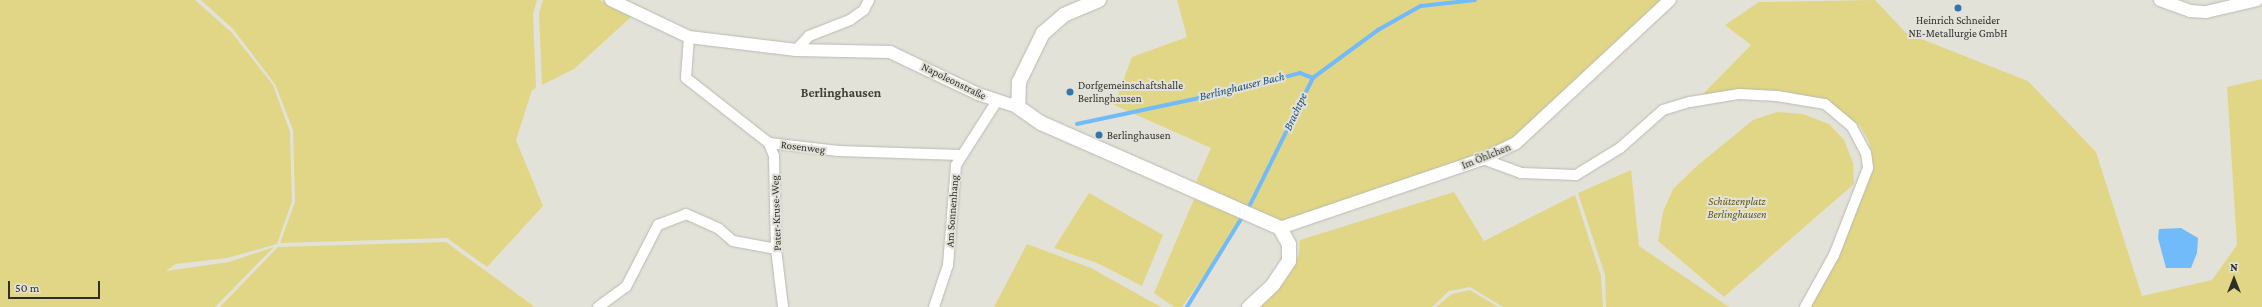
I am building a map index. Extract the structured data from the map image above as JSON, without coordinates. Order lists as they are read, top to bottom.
{
  "streets": {
    "main road": ["Napoleonstraße"],
    "street": [
      "Rosenweg",
      "Im Öhlchen",
      "Am Sonnenhang",
      "Pater-Kruse-Weg"
    ]
  },
  "crossings": [
    ["Napoleonstraße", "Rosenweg"],
    ["Napoleonstraße", "Im Öhlchen"],
    ["Napoleonstraße", "Am Sonnenhang"],
    ["Rosenweg", "Am Sonnenhang"],
    ["Rosenweg", "Pater-Kruse-Weg"]
  ],
  "districts": ["Berlinghausen"],
  "water": ["Berlinghauser Bach", "Brachtpe"],
  "parks": ["Schützenplatz Berlinghausen"],
  "places": ["Heinrich Schneider NE-Metallurgie GmbH", "Dorfgemeinschaftshalle Berlinghausen", "Berlinghausen"],
  "scale_bar": "50 m",
  "north": "top"
}
